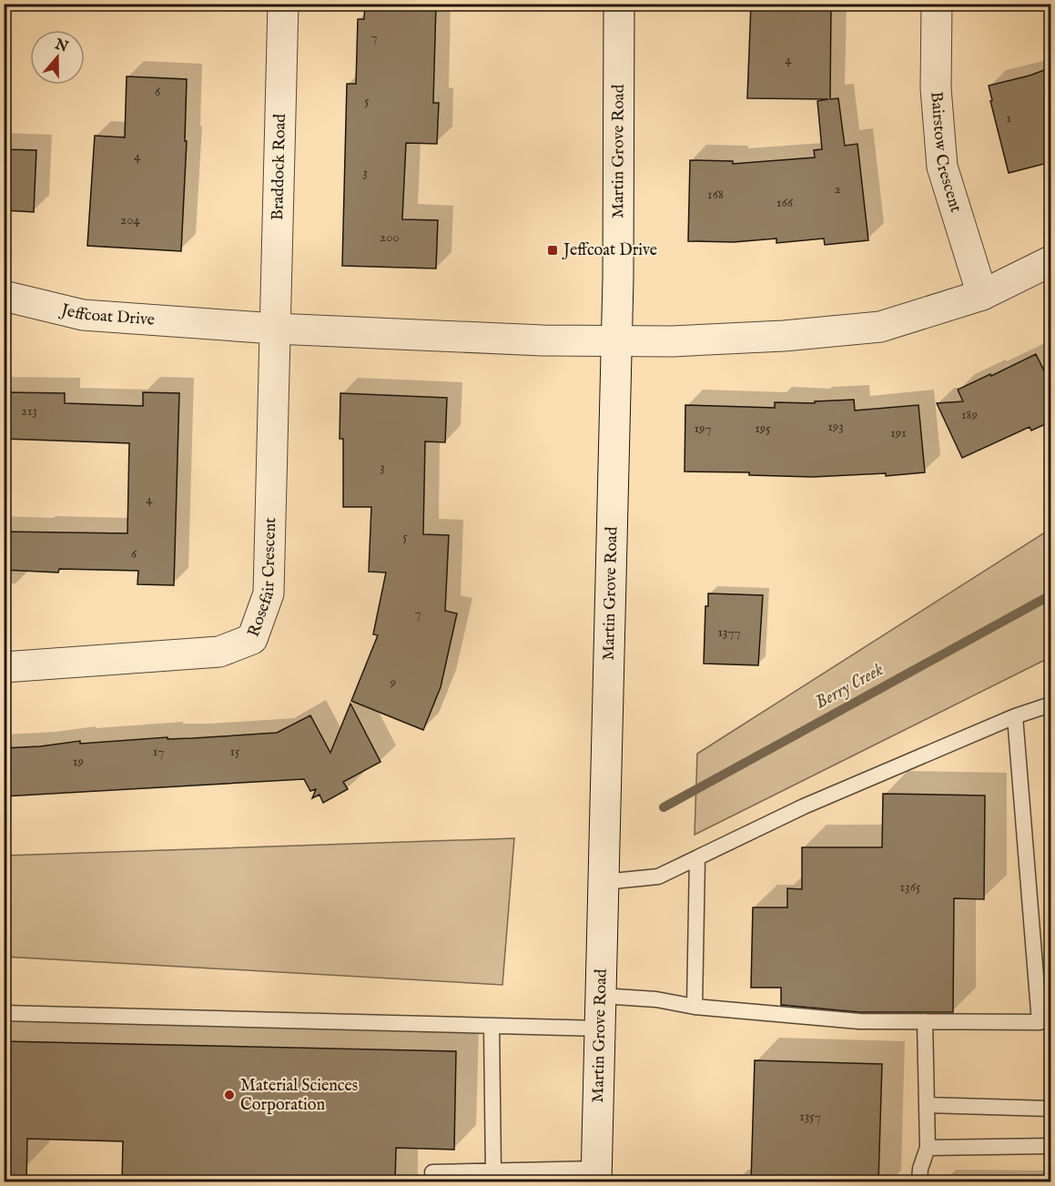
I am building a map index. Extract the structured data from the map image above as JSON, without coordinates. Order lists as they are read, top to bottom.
{
  "streets": {
    "street": [
      "Martin Grove Road",
      "Bairstow Crescent",
      "Braddock Road",
      "Jeffcoat Drive",
      "Rosefair Crescent"
    ]
  },
  "crossings": [
    ["Martin Grove Road", "Jeffcoat Drive"],
    ["Bairstow Crescent", "Jeffcoat Drive"],
    ["Braddock Road", "Jeffcoat Drive"],
    ["Braddock Road", "Rosefair Crescent"],
    ["Jeffcoat Drive", "Rosefair Crescent"]
  ],
  "water": ["Berry Creek"],
  "places": {
    "transit": ["Jeffcoat Drive"],
    "other": ["Material Sciences Corporation"]
  },
  "house_numbers": [
    "7",
    "4",
    "6",
    "5",
    "1",
    "4",
    "3",
    "2",
    "168",
    "166",
    "204",
    "200",
    "213",
    "189",
    "193",
    "197",
    "195",
    "191",
    "3",
    "4",
    "5",
    "6",
    "7",
    "1377",
    "9",
    "17",
    "15",
    "19",
    "1365",
    "1357"
  ],
  "north": "top"
}
